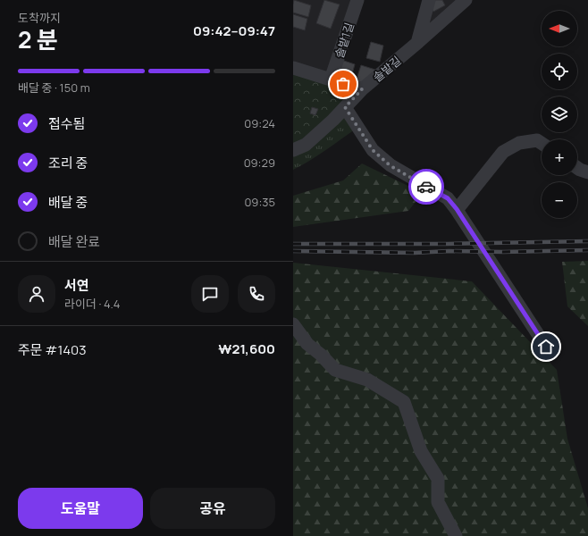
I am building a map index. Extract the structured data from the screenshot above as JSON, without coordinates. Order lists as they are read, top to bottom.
{
  "streets": {
    "street": ["솔밭1길", "솔밭길"]
  },
  "north": "left",
  "page": {
    "heading": ["2 분", "도착까지", "09:42–09:47"],
    "panel": [
      "서연",
      "라이더 · 4.4",
      "주문 #1403",
      "₩21,600"
    ],
    "map_buttons": ["+", "−"],
    "bar": "배달 중 · 150 m",
    "list": [
      ["접수됨", "09:24"],
      ["조리 중", "09:29"],
      ["배달 중", "09:35"],
      "배달 완료"
    ],
    "buttons": ["도움말", "공유"]
  }
}
